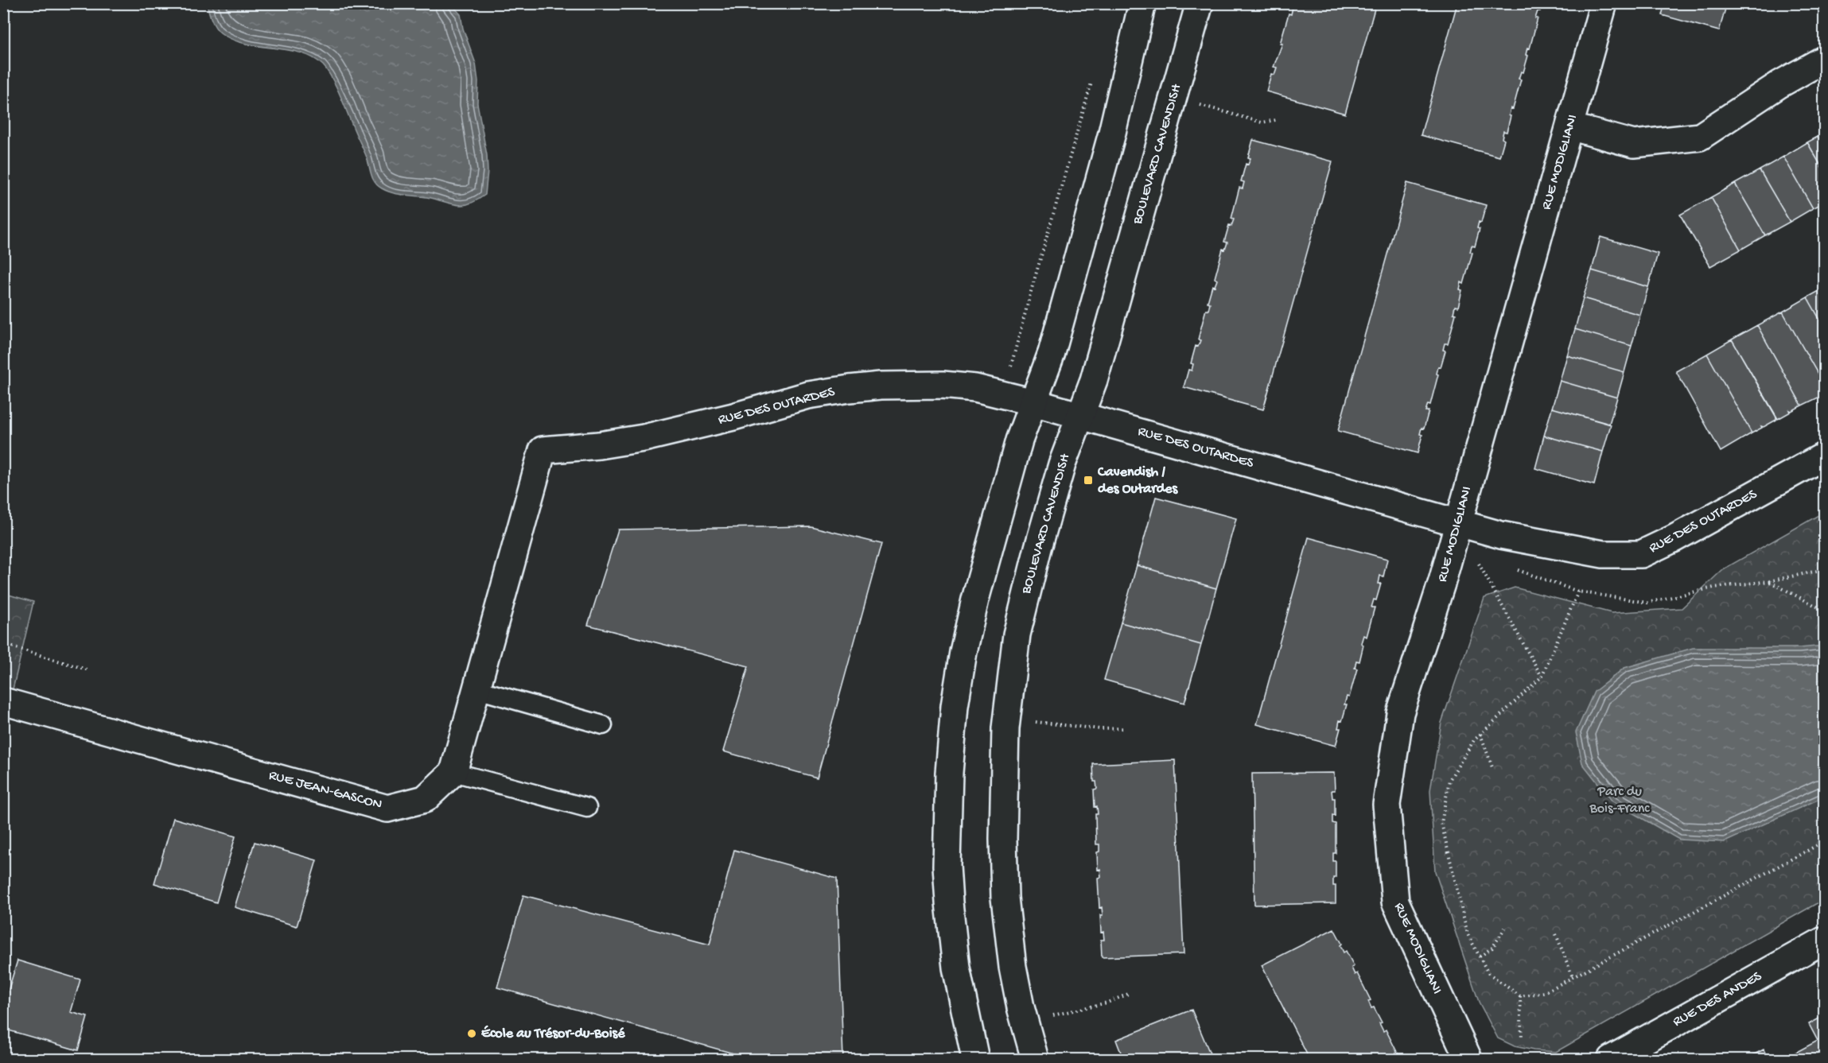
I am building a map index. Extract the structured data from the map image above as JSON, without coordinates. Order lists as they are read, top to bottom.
{
  "streets": {
    "street": [
      "BOULEVARD CAVENDISH",
      "RUE MODIGLIANI",
      "RUE DES OUTARDES",
      "RUE JEAN-GASCON",
      "RUE DES ANDES"
    ]
  },
  "crossings": [
    ["BOULEVARD CAVENDISH", "RUE DES OUTARDES"],
    ["RUE MODIGLIANI", "RUE DES OUTARDES"]
  ],
  "parks": ["Parc du Bois-Franc"],
  "places": {
    "transit": ["Cavendish / des Outardes"],
    "other": ["École au Trésor-du-Boisé"]
  }
}
